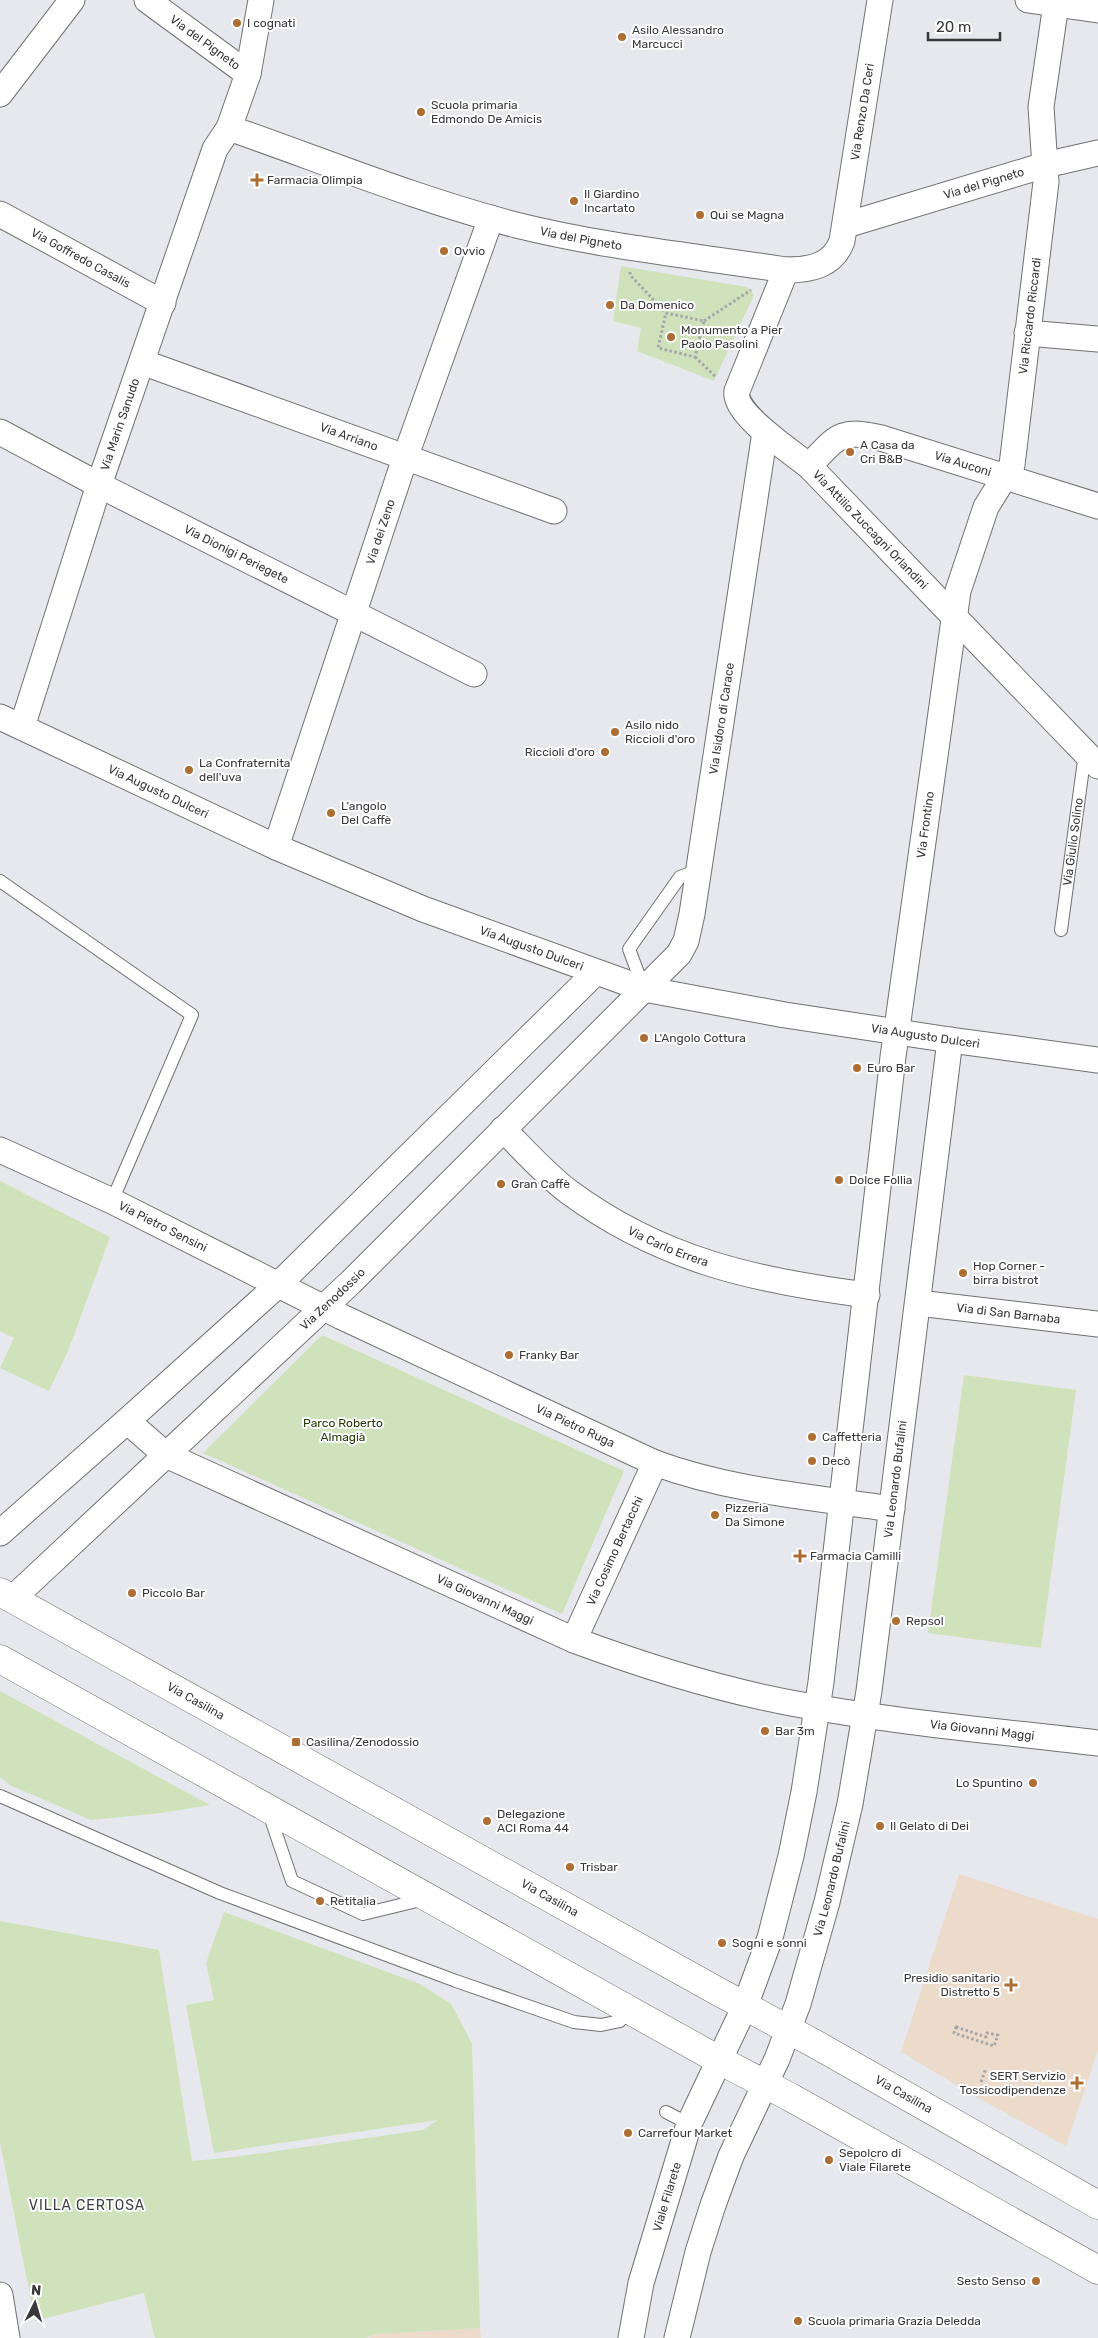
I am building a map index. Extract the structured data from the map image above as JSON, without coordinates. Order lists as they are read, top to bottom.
{
  "streets": {
    "main road": ["Via Casilina"],
    "street": [
      "Via del Pigneto",
      "Via Renzo Da Ceri",
      "Via Goffredo Casalis",
      "Via Riccardo Riccardi",
      "Via Marin Sanudo",
      "Via Arriano",
      "Via Auconi",
      "Via Attilio Zuccagni Orlandini",
      "Via dei Zeno",
      "Via Dionigi Periegete",
      "Via Isidoro di Carace",
      "Via Augusto Dulceri",
      "Via Frontino",
      "Via Pietro Sensini",
      "Via Carlo Errera",
      "Via Zenodossio",
      "Via di San Barnaba",
      "Via Pietro Ruga",
      "Via Leonardo Bufalini",
      "Via Cosimo Bertacchi",
      "Via Giovanni Maggi",
      "Viale Filarete"
    ],
    "lane": ["Via Giulio Solino"]
  },
  "crossings": [
    ["Via del Pigneto", "Via Renzo Da Ceri"],
    ["Via del Pigneto", "Via Riccardo Riccardi"],
    ["Via del Pigneto", "Via Marin Sanudo"],
    ["Via del Pigneto", "Via Attilio Zuccagni Orlandini"],
    ["Via del Pigneto", "Via dei Zeno"],
    ["Via Goffredo Casalis", "Via Marin Sanudo"],
    ["Via Riccardo Riccardi", "Via Auconi"],
    ["Via Riccardo Riccardi", "Via Attilio Zuccagni Orlandini"],
    ["Via Riccardo Riccardi", "Via Frontino"],
    ["Via Marin Sanudo", "Via Arriano"],
    ["Via Marin Sanudo", "Via Dionigi Periegete"],
    ["Via Marin Sanudo", "Via Augusto Dulceri"],
    ["Via Arriano", "Via dei Zeno"],
    ["Via Auconi", "Via Attilio Zuccagni Orlandini"],
    ["Via Attilio Zuccagni Orlandini", "Via Isidoro di Carace"],
    ["Via Attilio Zuccagni Orlandini", "Via Frontino"],
    ["Via Attilio Zuccagni Orlandini", "Via Giulio Solino"],
    ["Via dei Zeno", "Via Dionigi Periegete"],
    ["Via dei Zeno", "Via Augusto Dulceri"],
    ["Via Isidoro di Carace", "Via Augusto Dulceri"],
    ["Via Isidoro di Carace", "Via Zenodossio"],
    ["Via Augusto Dulceri", "Via Frontino"],
    ["Via Augusto Dulceri", "Via Zenodossio"],
    ["Via Augusto Dulceri", "Via Leonardo Bufalini"],
    ["Via Pietro Sensini", "Via Zenodossio"],
    ["Via Pietro Sensini", "Via Pietro Ruga"],
    ["Via Carlo Errera", "Via Zenodossio"],
    ["Via Zenodossio", "Via Pietro Ruga"],
    ["Via Zenodossio", "Via Giovanni Maggi"],
    ["Via Zenodossio", "Via Casilina"],
    ["Via di San Barnaba", "Via Leonardo Bufalini"],
    ["Via Pietro Ruga", "Via Leonardo Bufalini"],
    ["Via Pietro Ruga", "Via Cosimo Bertacchi"],
    ["Via Leonardo Bufalini", "Via Giovanni Maggi"],
    ["Via Leonardo Bufalini", "Via Casilina"],
    ["Via Cosimo Bertacchi", "Via Giovanni Maggi"],
    ["Via Casilina", "Viale Filarete"]
  ],
  "districts": ["VILLA CERTOSA"],
  "parks": ["Parco Roberto Almagià"],
  "places": {
    "other": [
      "I cognati",
      "Asilo Alessandro Marcucci",
      "Scuola primaria Edmondo De Amicis",
      "Il Giardino Incartato",
      "Qui se Magna",
      "Ovvio",
      "Da Domenico",
      "Monumento a Pier Paolo Pasolini",
      "A Casa da Cri B&B",
      "Asilo nido Riccioli d'oro",
      "Riccioli d'oro",
      "La Confraternita dell'uva",
      "L'angolo Del Caffè",
      "L'Angolo Cottura",
      "Euro Bar",
      "Dolce Follia",
      "Gran Caffè",
      "Hop Corner - birra bistrot",
      "Franky Bar",
      "Caffetteria",
      "Decò",
      "Pizzeria Da Simone",
      "Piccolo Bar",
      "Repsol",
      "Bar 3m",
      "Lo Spuntino",
      "Delegazione ACI Roma 44",
      "Il Gelato di Dei",
      "Trisbar",
      "Retitalia",
      "Sogni e sonni",
      "Carrefour Market",
      "Sepolcro di Viale Filarete",
      "Sesto Senso",
      "Scuola primaria Grazia Deledda"
    ],
    "health": [
      "Farmacia Olimpia",
      "Farmacia Camilli",
      "Presidio sanitario Distretto 5",
      "SERT Servizio Tossicodipendenze"
    ],
    "transit": ["Casilina/Zenodossio"]
  },
  "scale_bar": "20 m",
  "north": "top"
}
